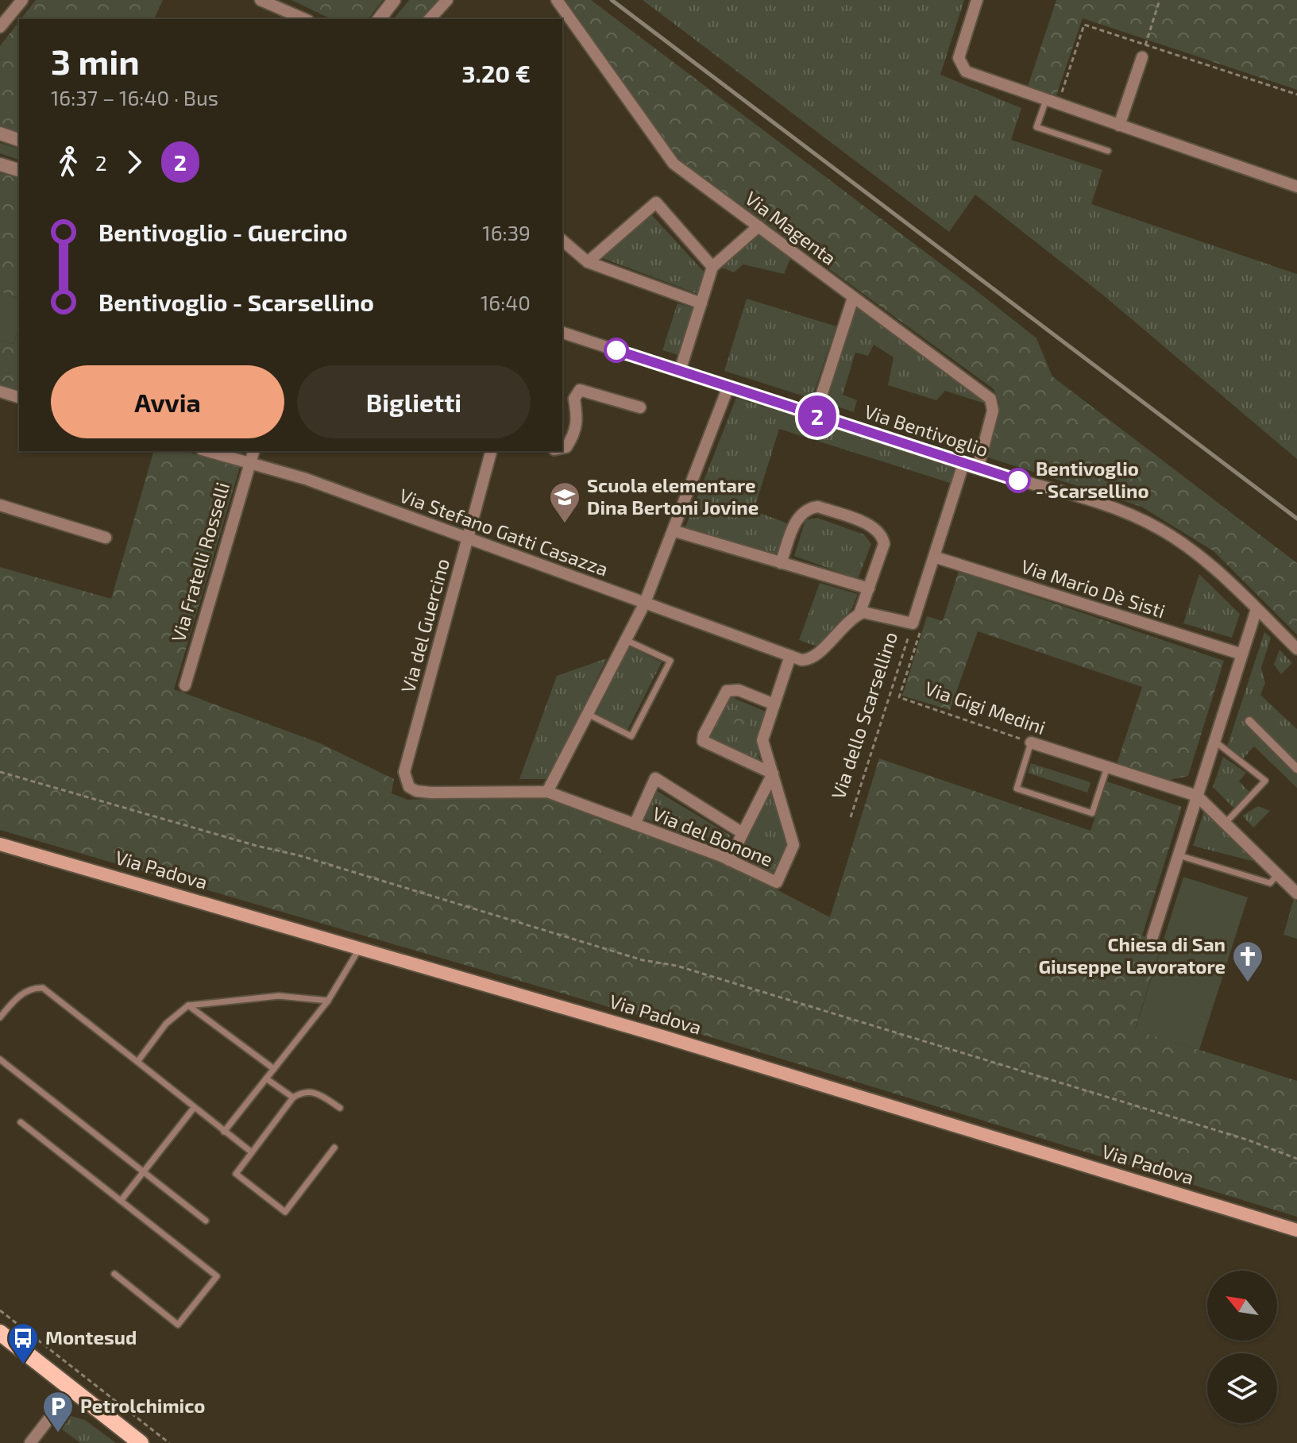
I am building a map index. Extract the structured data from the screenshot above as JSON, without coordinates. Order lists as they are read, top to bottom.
{
  "streets": {
    "main road": ["Via Padova"],
    "street": [
      "Via Magenta",
      "Via Bentivoglio",
      "Via Stefano Gatti Casazza",
      "Via Fratelli Rosselli",
      "Via Mario Dè Sisti",
      "Via del Guercino",
      "Via Gigi Medini",
      "Via dello Scarsellino",
      "Via del Bonone"
    ]
  },
  "crossings": [
    ["Via Magenta", "Via Bentivoglio"],
    ["Via Bentivoglio", "Via dello Scarsellino"],
    ["Via Stefano Gatti Casazza", "Via Fratelli Rosselli"],
    ["Via Stefano Gatti Casazza", "Via del Guercino"],
    ["Via Stefano Gatti Casazza", "Via dello Scarsellino"],
    ["Via Mario Dè Sisti", "Via dello Scarsellino"],
    ["Via del Guercino", "Via del Bonone"],
    ["Via Gigi Medini", "Via dello Scarsellino"]
  ],
  "places": {
    "other": ["Bentivoglio - Scarsellino"],
    "school or university": ["Scuola elementare Dina Bertoni Jovine"],
    "church": ["Chiesa di San Giuseppe Lavoratore"],
    "bus stop": ["Montesud"],
    "parking": ["Petrolchimico"]
  },
  "lines": ["bus line 2"],
  "north": "top left",
  "page": {
    "on_map": "2",
    "heading": ["3 min", "16:37 – 16:40 · Bus", "3.20 €"],
    "legs": ["2", "2"],
    "list": [
      {
        "name": "Bentivoglio - Guercino",
        "value": "16:39"
      },
      {
        "name": "Bentivoglio - Scarsellino",
        "value": "16:40"
      }
    ],
    "buttons": ["Avvia", "Biglietti"]
  }
}
